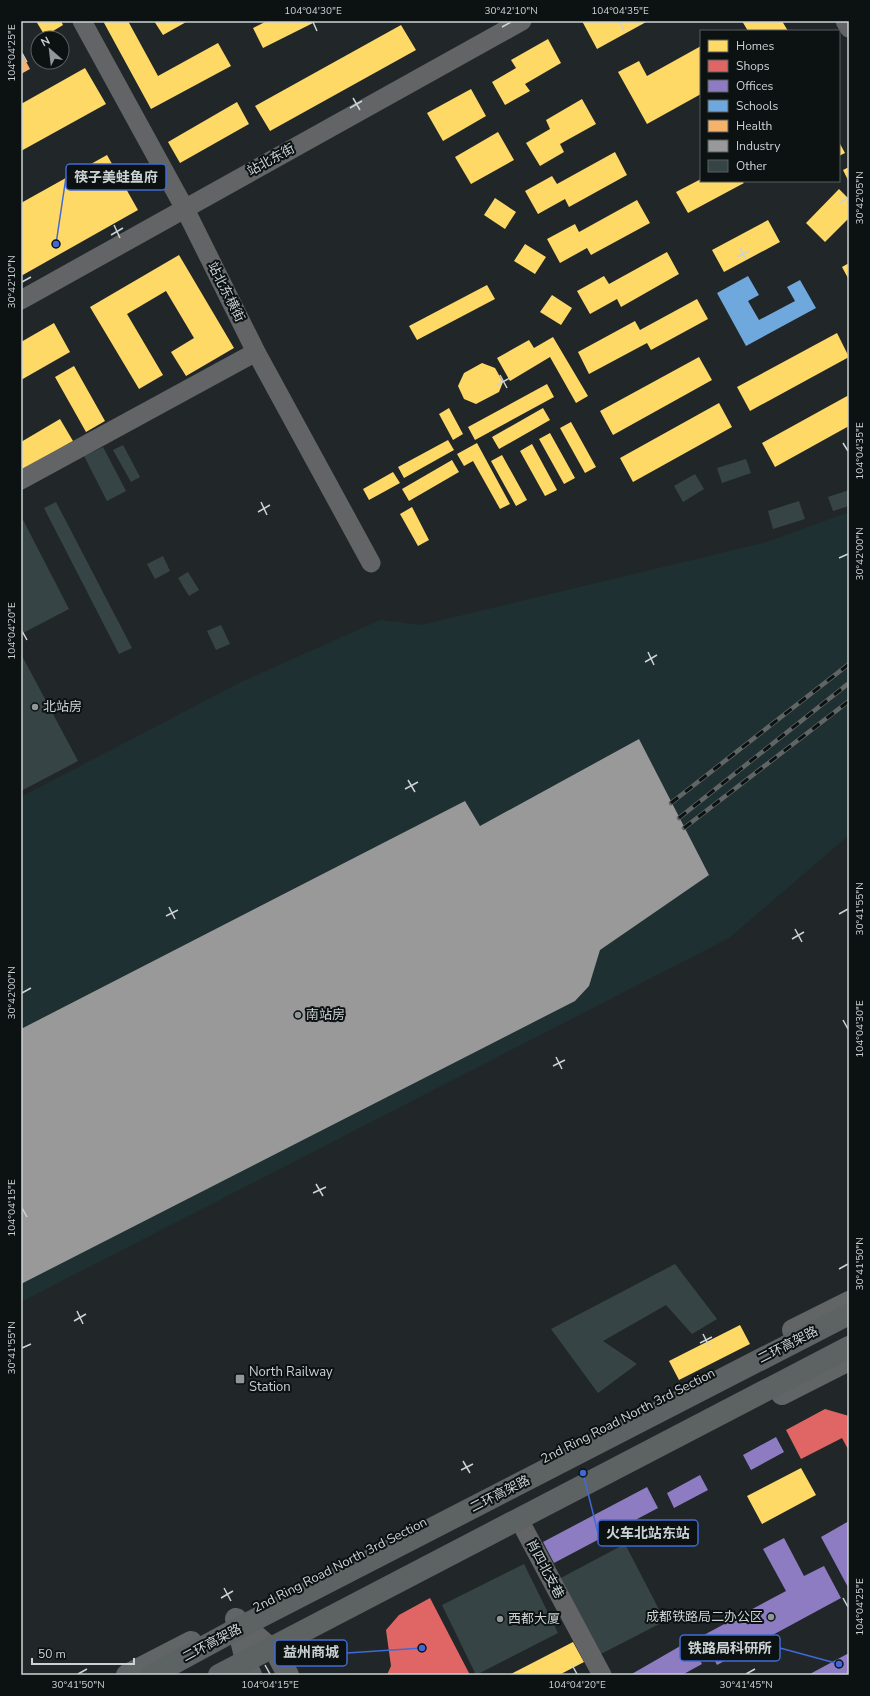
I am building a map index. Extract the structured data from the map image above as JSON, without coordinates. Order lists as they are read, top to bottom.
{
  "streets": {
    "highway": ["二环高架路"],
    "main road": ["2nd Ring Road North 3rd Section"],
    "street": ["站北东街", "站北东横街", "肖四北支巷"]
  },
  "crossings": [
    ["站北东街", "站北东横街"]
  ],
  "places": {
    "other": [
      "筷子美蛙鱼府",
      "北站房",
      "南站房",
      "火车北站东站",
      "成都铁路局二办公区",
      "西都大厦",
      "益州商城",
      "铁路局科研所"
    ],
    "transit": ["North Railway Station"]
  },
  "legend": [
    "Homes",
    "Shops",
    "Offices",
    "Schools",
    "Health",
    "Industry",
    "Other"
  ],
  "scale_bar": "50 m",
  "north": "top left",
  "coordinates": [
    "104°04'30\"E",
    "30°42'10\"N",
    "104°04'35\"E",
    "104°04'25\"E",
    "30°42'05\"N",
    "30°42'00\"N",
    "104°04'20\"E",
    "30°41'55\"N",
    "104°04'15\"E",
    "30°41'50\"N",
    "30°41'45\"N"
  ]
}
